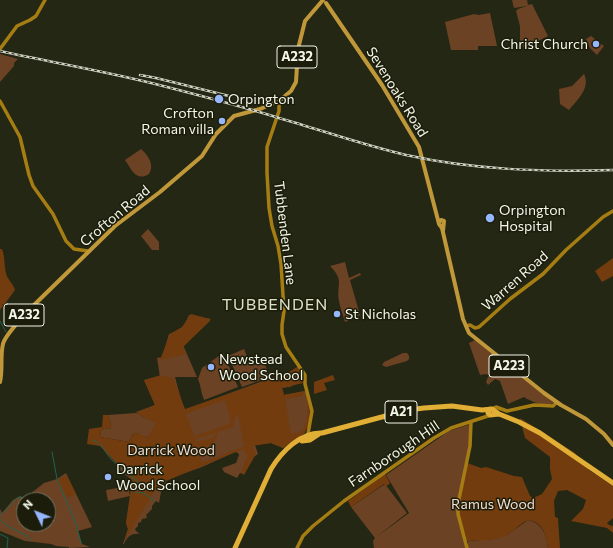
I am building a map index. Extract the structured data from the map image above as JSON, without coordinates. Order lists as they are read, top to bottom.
{
  "streets": {
    "highway": ["A21"],
    "main road": [
      "A232",
      "Sevenoaks Road",
      "Crofton Road",
      "A223"
    ],
    "street": ["Tubbenden Lane", "Warren Road", "Farnborough Hill"]
  },
  "crossings": [
    ["A232", "Sevenoaks Road"],
    ["A232", "Crofton Road"],
    ["A232", "Tubbenden Lane"],
    ["Sevenoaks Road", "Warren Road"],
    ["Sevenoaks Road", "A223"],
    ["Sevenoaks Road", "Farnborough Hill"],
    ["Crofton Road", "Tubbenden Lane"],
    ["Tubbenden Lane", "A21"],
    ["A223", "Farnborough Hill"],
    ["A21", "Farnborough Hill"]
  ],
  "districts": ["TUBBENDEN"],
  "parks": ["Darrick Wood", "Ramus Wood"],
  "places": [
    "Christ Church",
    "Orpington",
    "Crofton Roman villa",
    "Orpington Hospital",
    "St Nicholas",
    "Newstead Wood School",
    "Darrick Wood School"
  ],
  "north": "top left"
}
